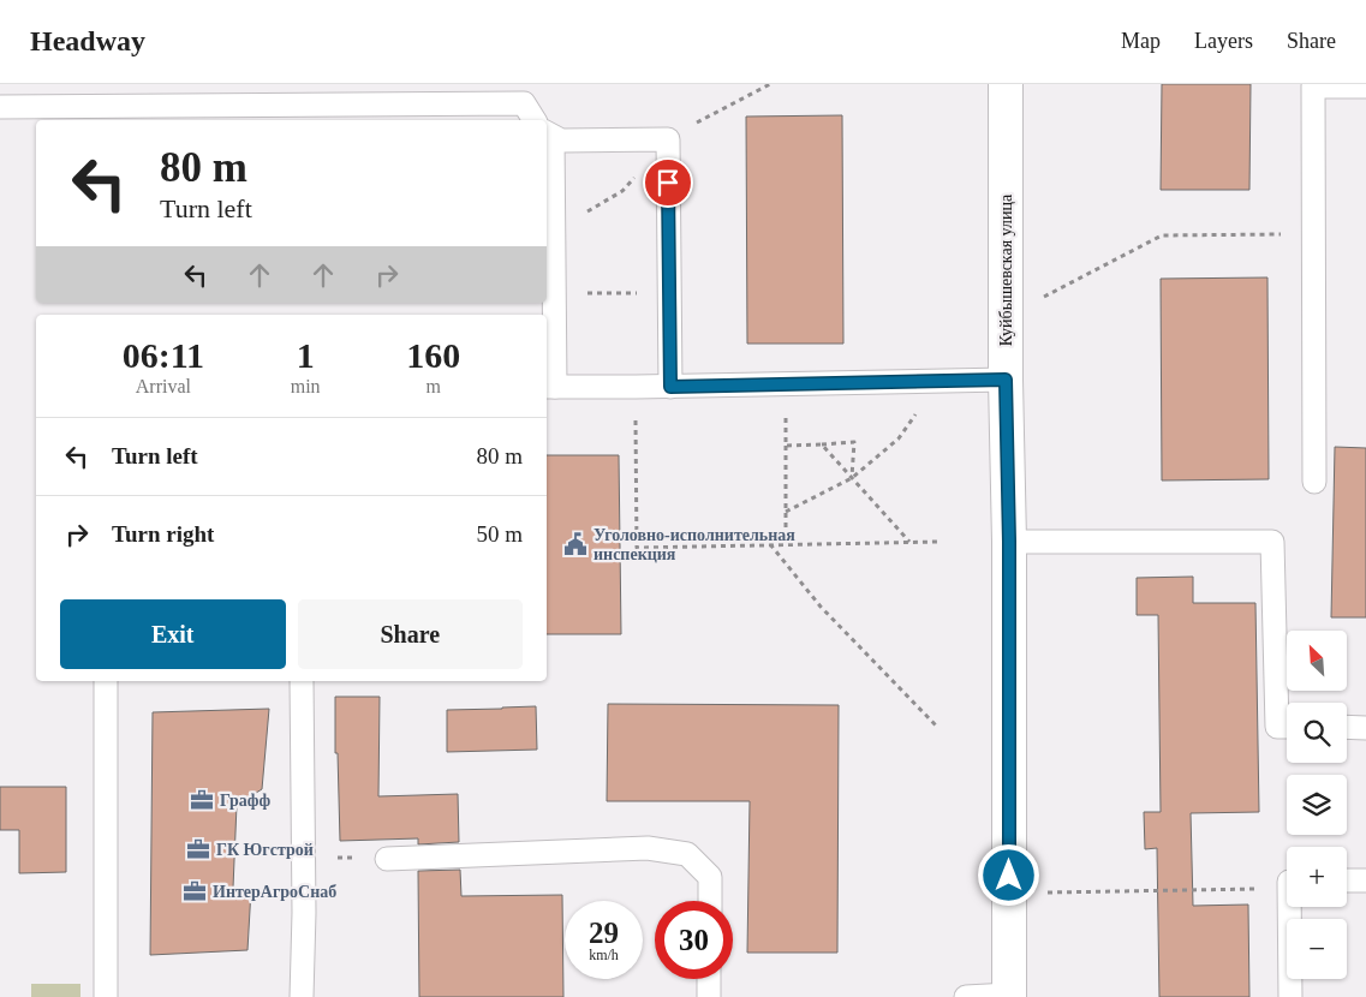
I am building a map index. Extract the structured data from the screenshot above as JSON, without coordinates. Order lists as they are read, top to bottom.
{
  "streets": {
    "street": ["Куйбышевская улица"]
  },
  "places": {
    "public building": ["Уголовно-исполнительная инспекция"],
    "office": ["Графф", "ГК Югстрой", "ИнтерАгроСнаб"]
  },
  "north": "top left",
  "page": {
    "header": "Headway",
    "nav": ["Map", "Layers", "Share"],
    "turn": ["80 m", "Turn left"],
    "eta": [
      "06:11",
      "Arrival",
      "1",
      "min",
      "160",
      "m"
    ],
    "list": [
      {
        "name": "Turn left",
        "value": "80 m"
      },
      {
        "name": "Turn right",
        "value": "50 m"
      }
    ],
    "buttons": ["Exit", "Share"],
    "map_buttons": ["+", "−"],
    "speed": "29 km/h",
    "limit": "30"
  }
}
